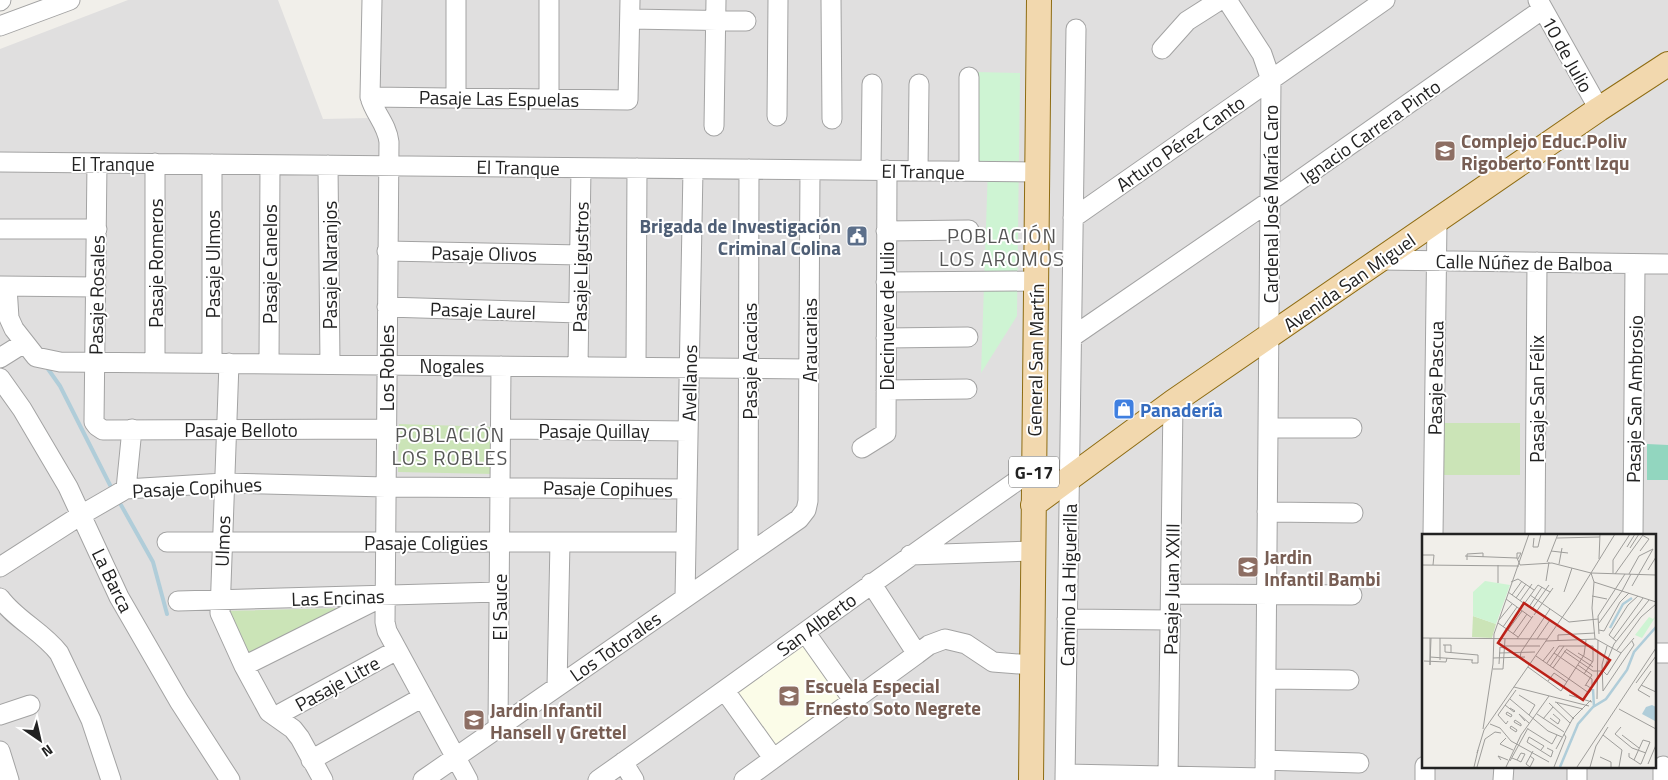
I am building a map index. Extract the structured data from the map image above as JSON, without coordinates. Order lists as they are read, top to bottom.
{
  "streets": {
    "main road": ["Avenida San Miguel", "General San Martín", "G-17"],
    "street": [
      "10 de Julio",
      "Pasaje Las Espuelas",
      "Ignacio Carrera Pinto",
      "Arturo Pérez Canto",
      "El Tranque",
      "Cardenal José María Caro",
      "Pasaje Olivos",
      "Calle Núñez de Balboa",
      "Pasaje Romeros",
      "Pasaje Ulmos",
      "Pasaje Canelos",
      "Pasaje Naranjos",
      "Pasaje Ligustros",
      "Pasaje Rosales",
      "Pasaje Laurel",
      "Diecinueve de Julio",
      "Araucarias",
      "Pasaje Acacias",
      "Nogales",
      "Los Robles",
      "Pasaje Pascua",
      "Avellanos",
      "Pasaje San Félix",
      "Pasaje San Ambrosio",
      "Pasaje Belloto",
      "Pasaje Quillay",
      "Pasaje Copihues",
      "Ulmos",
      "Pasaje Coligües",
      "La Barca",
      "Camino La Higuerilla",
      "Pasaje Juan XXIII",
      "Las Encinas",
      "El Sauce",
      "San Alberto",
      "Los Totorales",
      "Pasaje Litre"
    ]
  },
  "crossings": [
    ["10 de Julio", "Ignacio Carrera Pinto"],
    ["10 de Julio", "Avenida San Miguel"],
    ["Pasaje Las Espuelas", "Los Robles"],
    ["Ignacio Carrera Pinto", "Cardenal José María Caro"],
    ["Ignacio Carrera Pinto", "Camino La Higuerilla"],
    ["Arturo Pérez Canto", "Cardenal José María Caro"],
    ["Arturo Pérez Canto", "Camino La Higuerilla"],
    ["El Tranque", "Pasaje Romeros"],
    ["El Tranque", "Pasaje Ulmos"],
    ["El Tranque", "Pasaje Canelos"],
    ["El Tranque", "Pasaje Naranjos"],
    ["El Tranque", "Pasaje Ligustros"],
    ["El Tranque", "Pasaje Rosales"],
    ["El Tranque", "Diecinueve de Julio"],
    ["El Tranque", "Araucarias"],
    ["El Tranque", "General San Martín"],
    ["El Tranque", "Pasaje Acacias"],
    ["El Tranque", "Los Robles"],
    ["El Tranque", "Avellanos"],
    ["Cardenal José María Caro", "Avenida San Miguel"],
    ["Pasaje Olivos", "Pasaje Ligustros"],
    ["Pasaje Olivos", "Los Robles"],
    ["Calle Núñez de Balboa", "Avenida San Miguel"],
    ["Calle Núñez de Balboa", "Pasaje Pascua"],
    ["Calle Núñez de Balboa", "Pasaje San Félix"],
    ["Calle Núñez de Balboa", "Pasaje San Ambrosio"],
    ["Pasaje Romeros", "Nogales"],
    ["Pasaje Ulmos", "Nogales"],
    ["Pasaje Ulmos", "Ulmos"],
    ["Pasaje Canelos", "Nogales"],
    ["Pasaje Naranjos", "Nogales"],
    ["Pasaje Ligustros", "Pasaje Laurel"],
    ["Pasaje Ligustros", "Nogales"],
    ["Avenida San Miguel", "General San Martín"],
    ["Avenida San Miguel", "Pasaje Pascua"],
    ["Avenida San Miguel", "Camino La Higuerilla"],
    ["Avenida San Miguel", "Pasaje Juan XXIII"],
    ["Pasaje Rosales", "Nogales"],
    ["Pasaje Rosales", "Pasaje Belloto"],
    ["Pasaje Laurel", "Los Robles"],
    ["Araucarias", "Nogales"],
    ["Araucarias", "Los Totorales"],
    ["General San Martín", "San Alberto"],
    ["Pasaje Acacias", "Nogales"],
    ["Pasaje Acacias", "Los Totorales"],
    ["Nogales", "Los Robles"],
    ["Nogales", "Avellanos"],
    ["Nogales", "Ulmos"],
    ["Nogales", "El Sauce"],
    ["Los Robles", "Pasaje Belloto"],
    ["Los Robles", "Pasaje Copihues"],
    ["Los Robles", "Pasaje Coligües"],
    ["Los Robles", "Las Encinas"],
    ["Los Robles", "Los Totorales"],
    ["Los Robles", "Pasaje Litre"],
    ["Avellanos", "Pasaje Quillay"],
    ["Avellanos", "Pasaje Copihues"],
    ["Avellanos", "Pasaje Coligües"],
    ["Avellanos", "Los Totorales"],
    ["Pasaje Belloto", "Ulmos"],
    ["Pasaje Quillay", "El Sauce"],
    ["Pasaje Copihues", "Ulmos"],
    ["Pasaje Copihues", "La Barca"],
    ["Pasaje Copihues", "El Sauce"],
    ["Ulmos", "Pasaje Coligües"],
    ["Ulmos", "Las Encinas"],
    ["Ulmos", "Pasaje Litre"],
    ["Pasaje Coligües", "El Sauce"],
    ["Las Encinas", "El Sauce"],
    ["El Sauce", "Los Totorales"]
  ],
  "districts": ["POBLACIÓN LOS AROMOS", "POBLACIÓN LOS ROBLES"],
  "places": {
    "school or university": [
      "Complejo Educ.Poliv Rigoberto Fontt Izqu",
      "Jardin Infantil Bambi",
      "Escuela Especial Ernesto Soto Negrete",
      "Jardin Infantil Hansell y Grettel"
    ],
    "public building": ["Brigada de Investigación Criminal Colina"],
    "shop": ["Panadería"]
  },
  "north": "bottom right"
}
